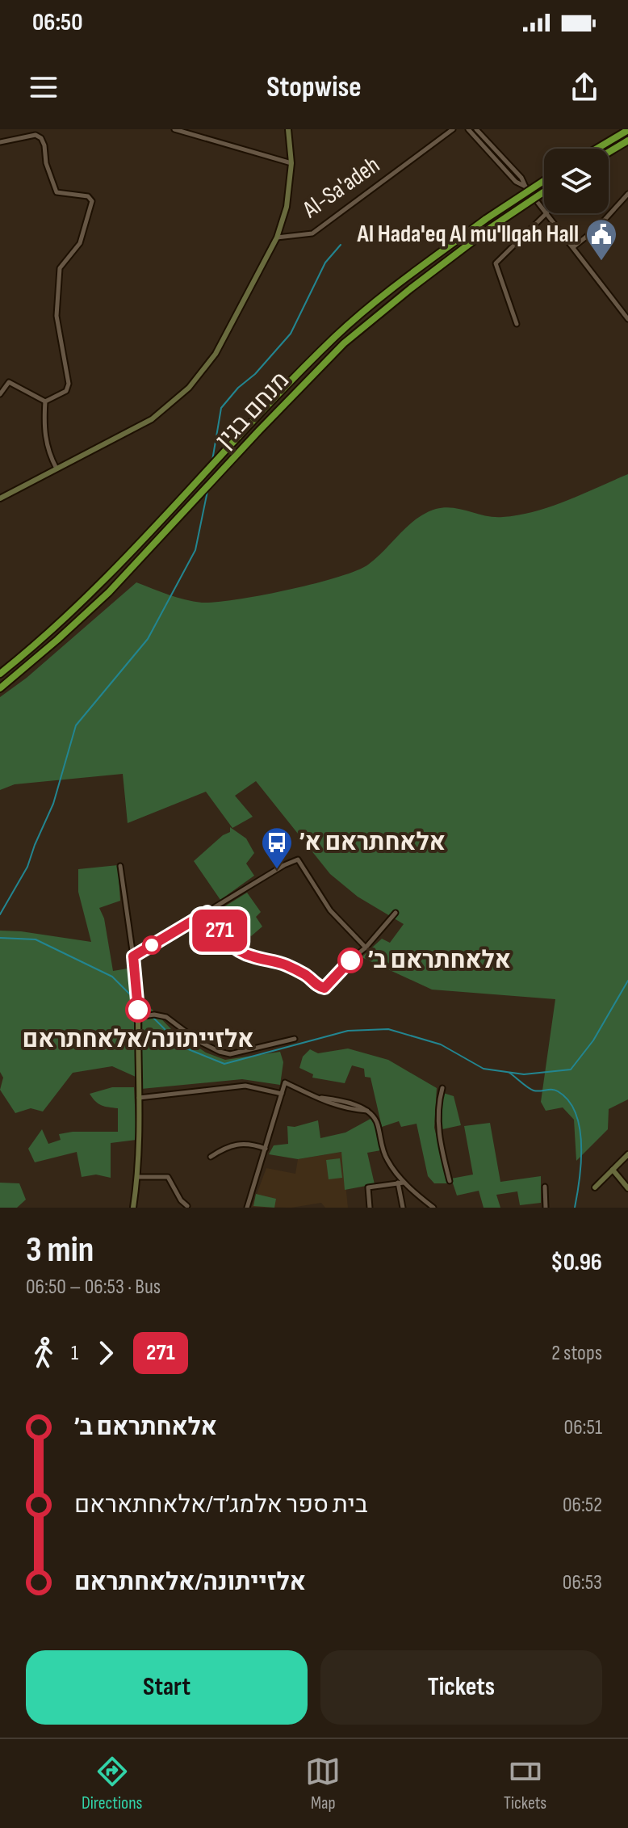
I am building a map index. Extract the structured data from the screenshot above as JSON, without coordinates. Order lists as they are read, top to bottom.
{
  "streets": {
    "highway": ["מנחם בגין"],
    "street": ["Al-Sa'adeh"]
  },
  "places": {
    "public building": ["Al Hada'eq Al mu'llqah Hall"],
    "bus stop": ["אלאחתראם א׳"],
    "other": ["אלאחתראם ב׳", "אלזייתונה/אלאחתראם"]
  },
  "lines": ["bus line 271"],
  "page": {
    "status": "06:50",
    "header": "Stopwise",
    "on_map": "271",
    "heading": ["3 min", "06:50 – 06:53 · Bus", "$0.96"],
    "legs": ["1", "271", "2 stops"],
    "list": [
      {
        "name": "אלאחתראם ב׳",
        "value": "06:51"
      },
      {
        "name": "בית ספר אלמג׳ד/אלאחתאראם",
        "value": "06:52"
      },
      {
        "name": "אלזייתונה/אלאחתראם",
        "value": "06:53"
      }
    ],
    "buttons": ["Start", "Tickets"],
    "tabs": ["Directions", "Map", "Tickets"]
  }
}
